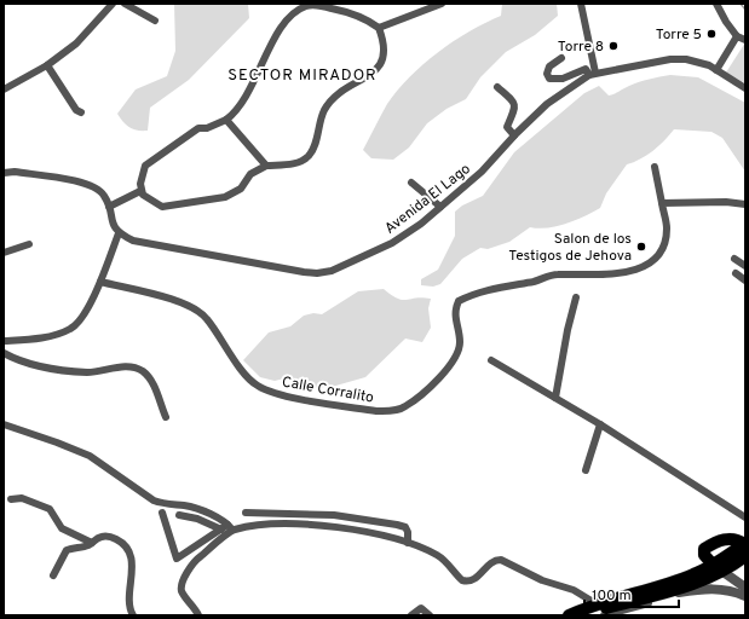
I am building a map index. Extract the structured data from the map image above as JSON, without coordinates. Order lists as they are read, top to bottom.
{
  "streets": {
    "street": ["Avenida El Lago", "Calle Corralito"]
  },
  "districts": ["SECTOR MIRADOR"],
  "places": ["Torre 5", "Torre 8", "Salon de los Testigos de Jehova"],
  "scale_bar": "100 m"
}
